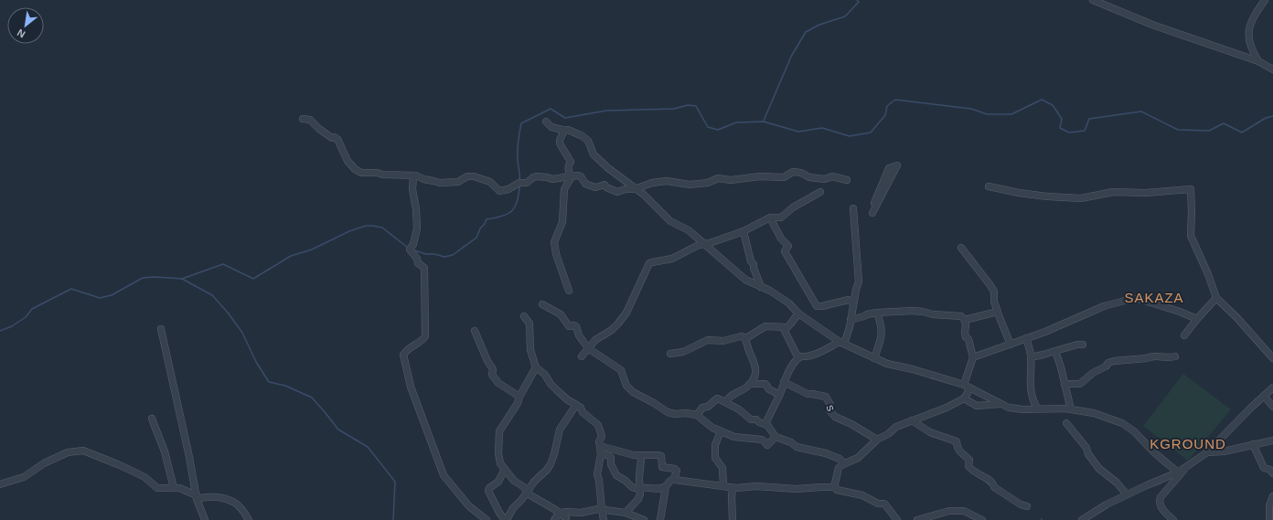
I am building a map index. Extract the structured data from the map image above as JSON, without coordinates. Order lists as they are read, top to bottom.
{
  "streets": {
    "street": ["s"]
  },
  "districts": ["SAKAZA", "KGROUND"],
  "north": "bottom left"
}
